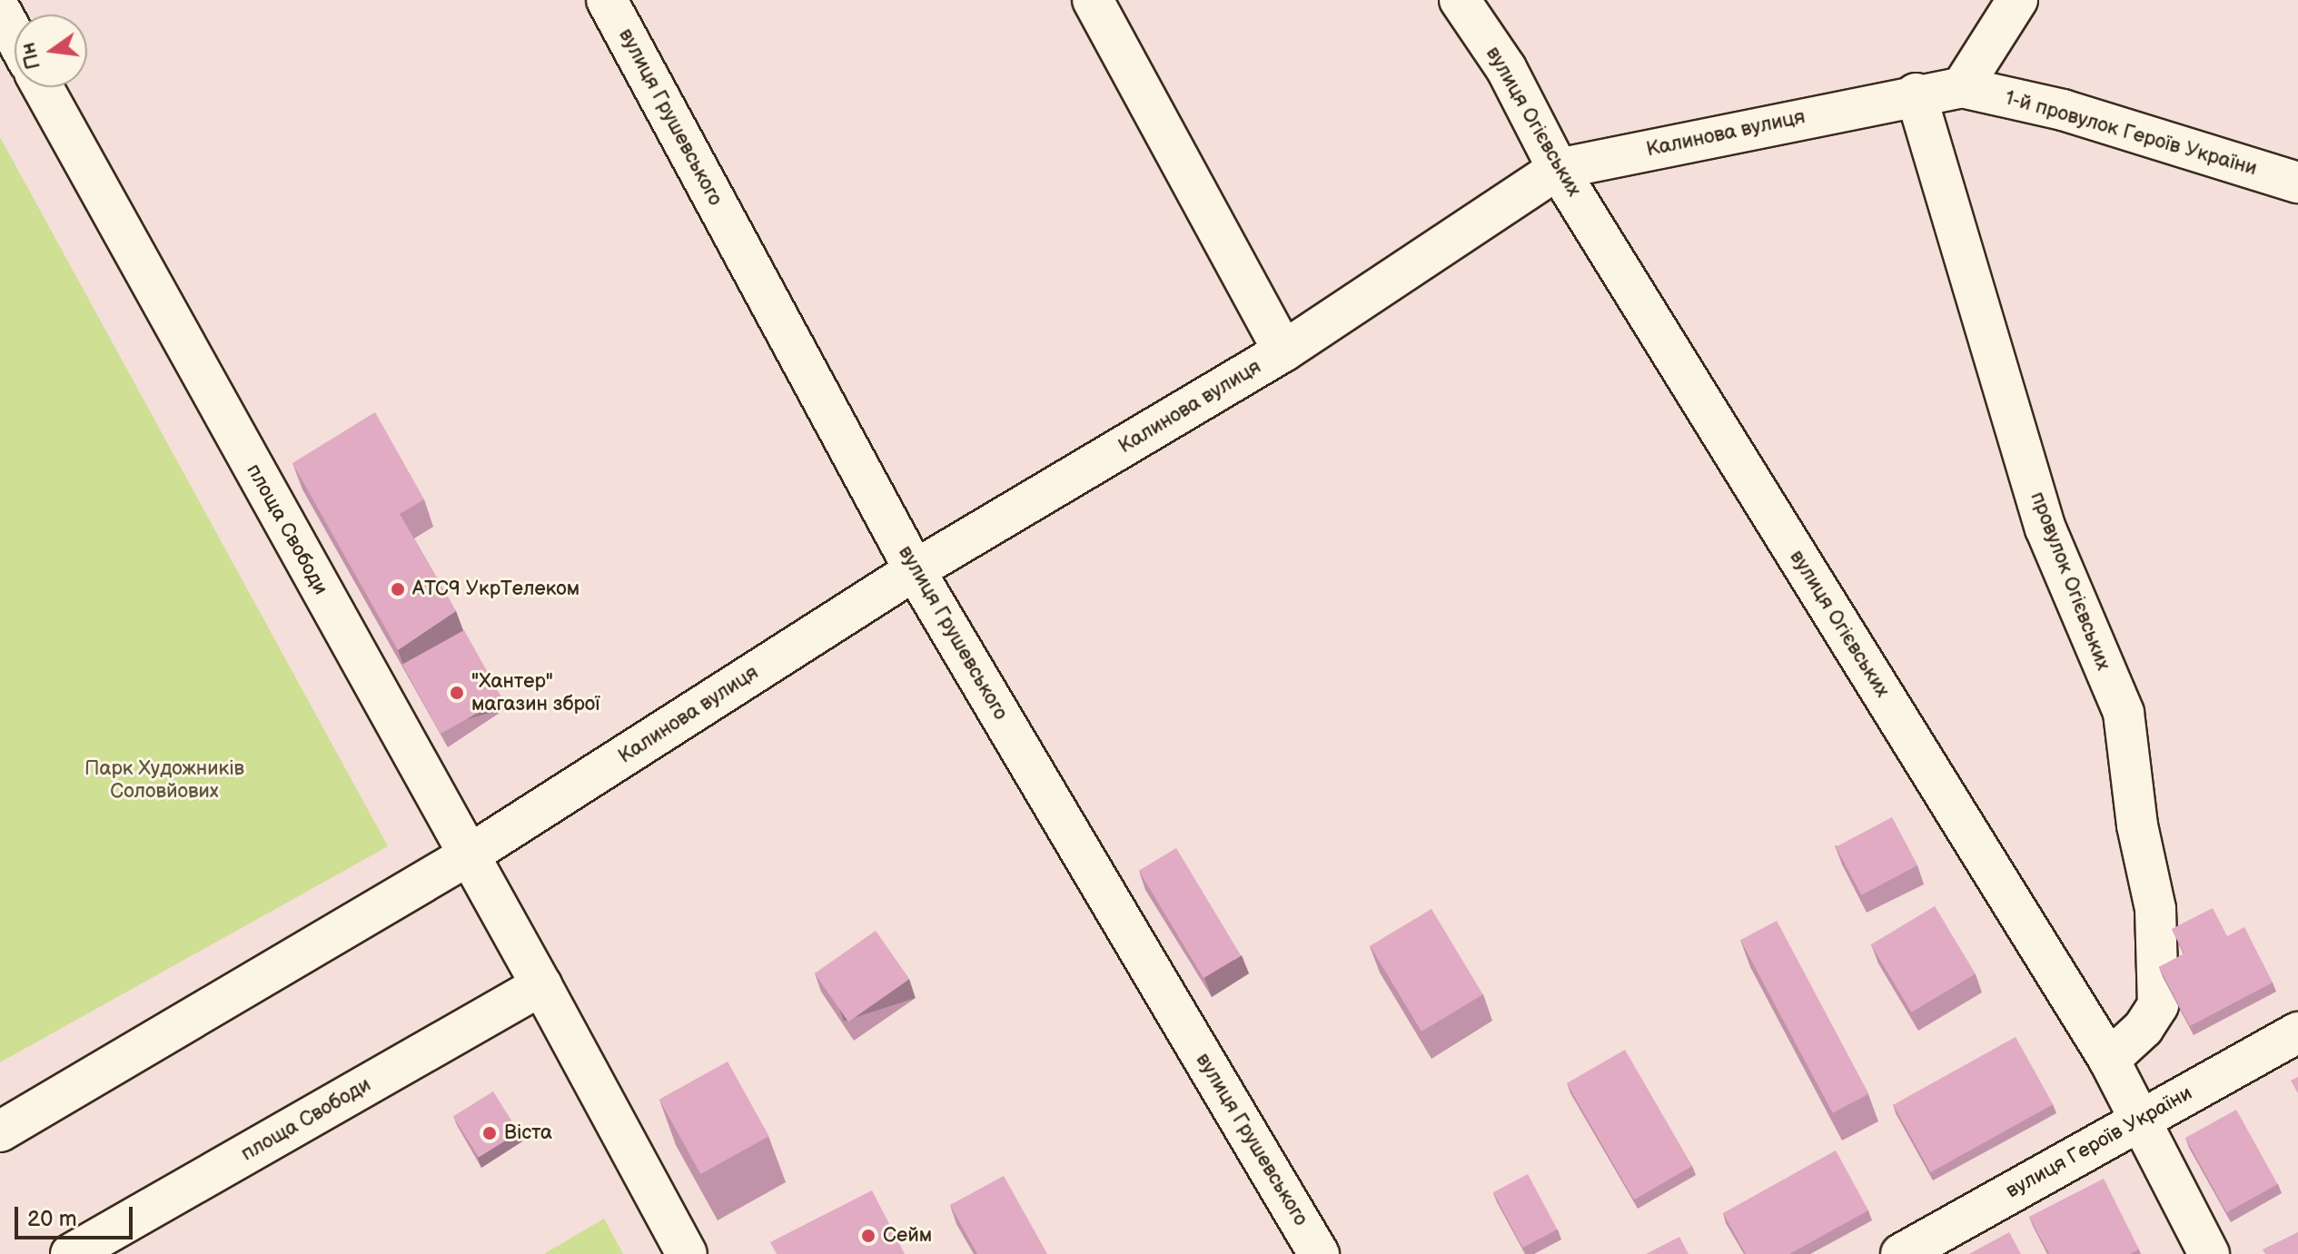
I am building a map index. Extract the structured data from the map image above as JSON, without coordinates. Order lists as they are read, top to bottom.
{
  "streets": {
    "street": [
      "вулиця Грушевського",
      "вулиця Огієвських",
      "Калинова вулиця",
      "1-й провулок Героїв України",
      "площа Свободи",
      "провулок Огієвських",
      "вулиця Героїв України"
    ]
  },
  "crossings": [
    ["вулиця Грушевського", "Калинова вулиця"],
    ["вулиця Огієвських", "Калинова вулиця"],
    ["вулиця Огієвських", "провулок Огієвських"],
    ["вулиця Огієвських", "вулиця Героїв України"],
    ["Калинова вулиця", "1-й провулок Героїв України"],
    ["Калинова вулиця", "площа Свободи"],
    ["Калинова вулиця", "провулок Огієвських"]
  ],
  "parks": ["Парк Художників Соловйових"],
  "places": [
    "АТС9 УкрТелеком",
    "\"Хантер\" магазин зброї",
    "Віста",
    "Сейм"
  ],
  "scale_bar": "20 m",
  "north": "left"
}
